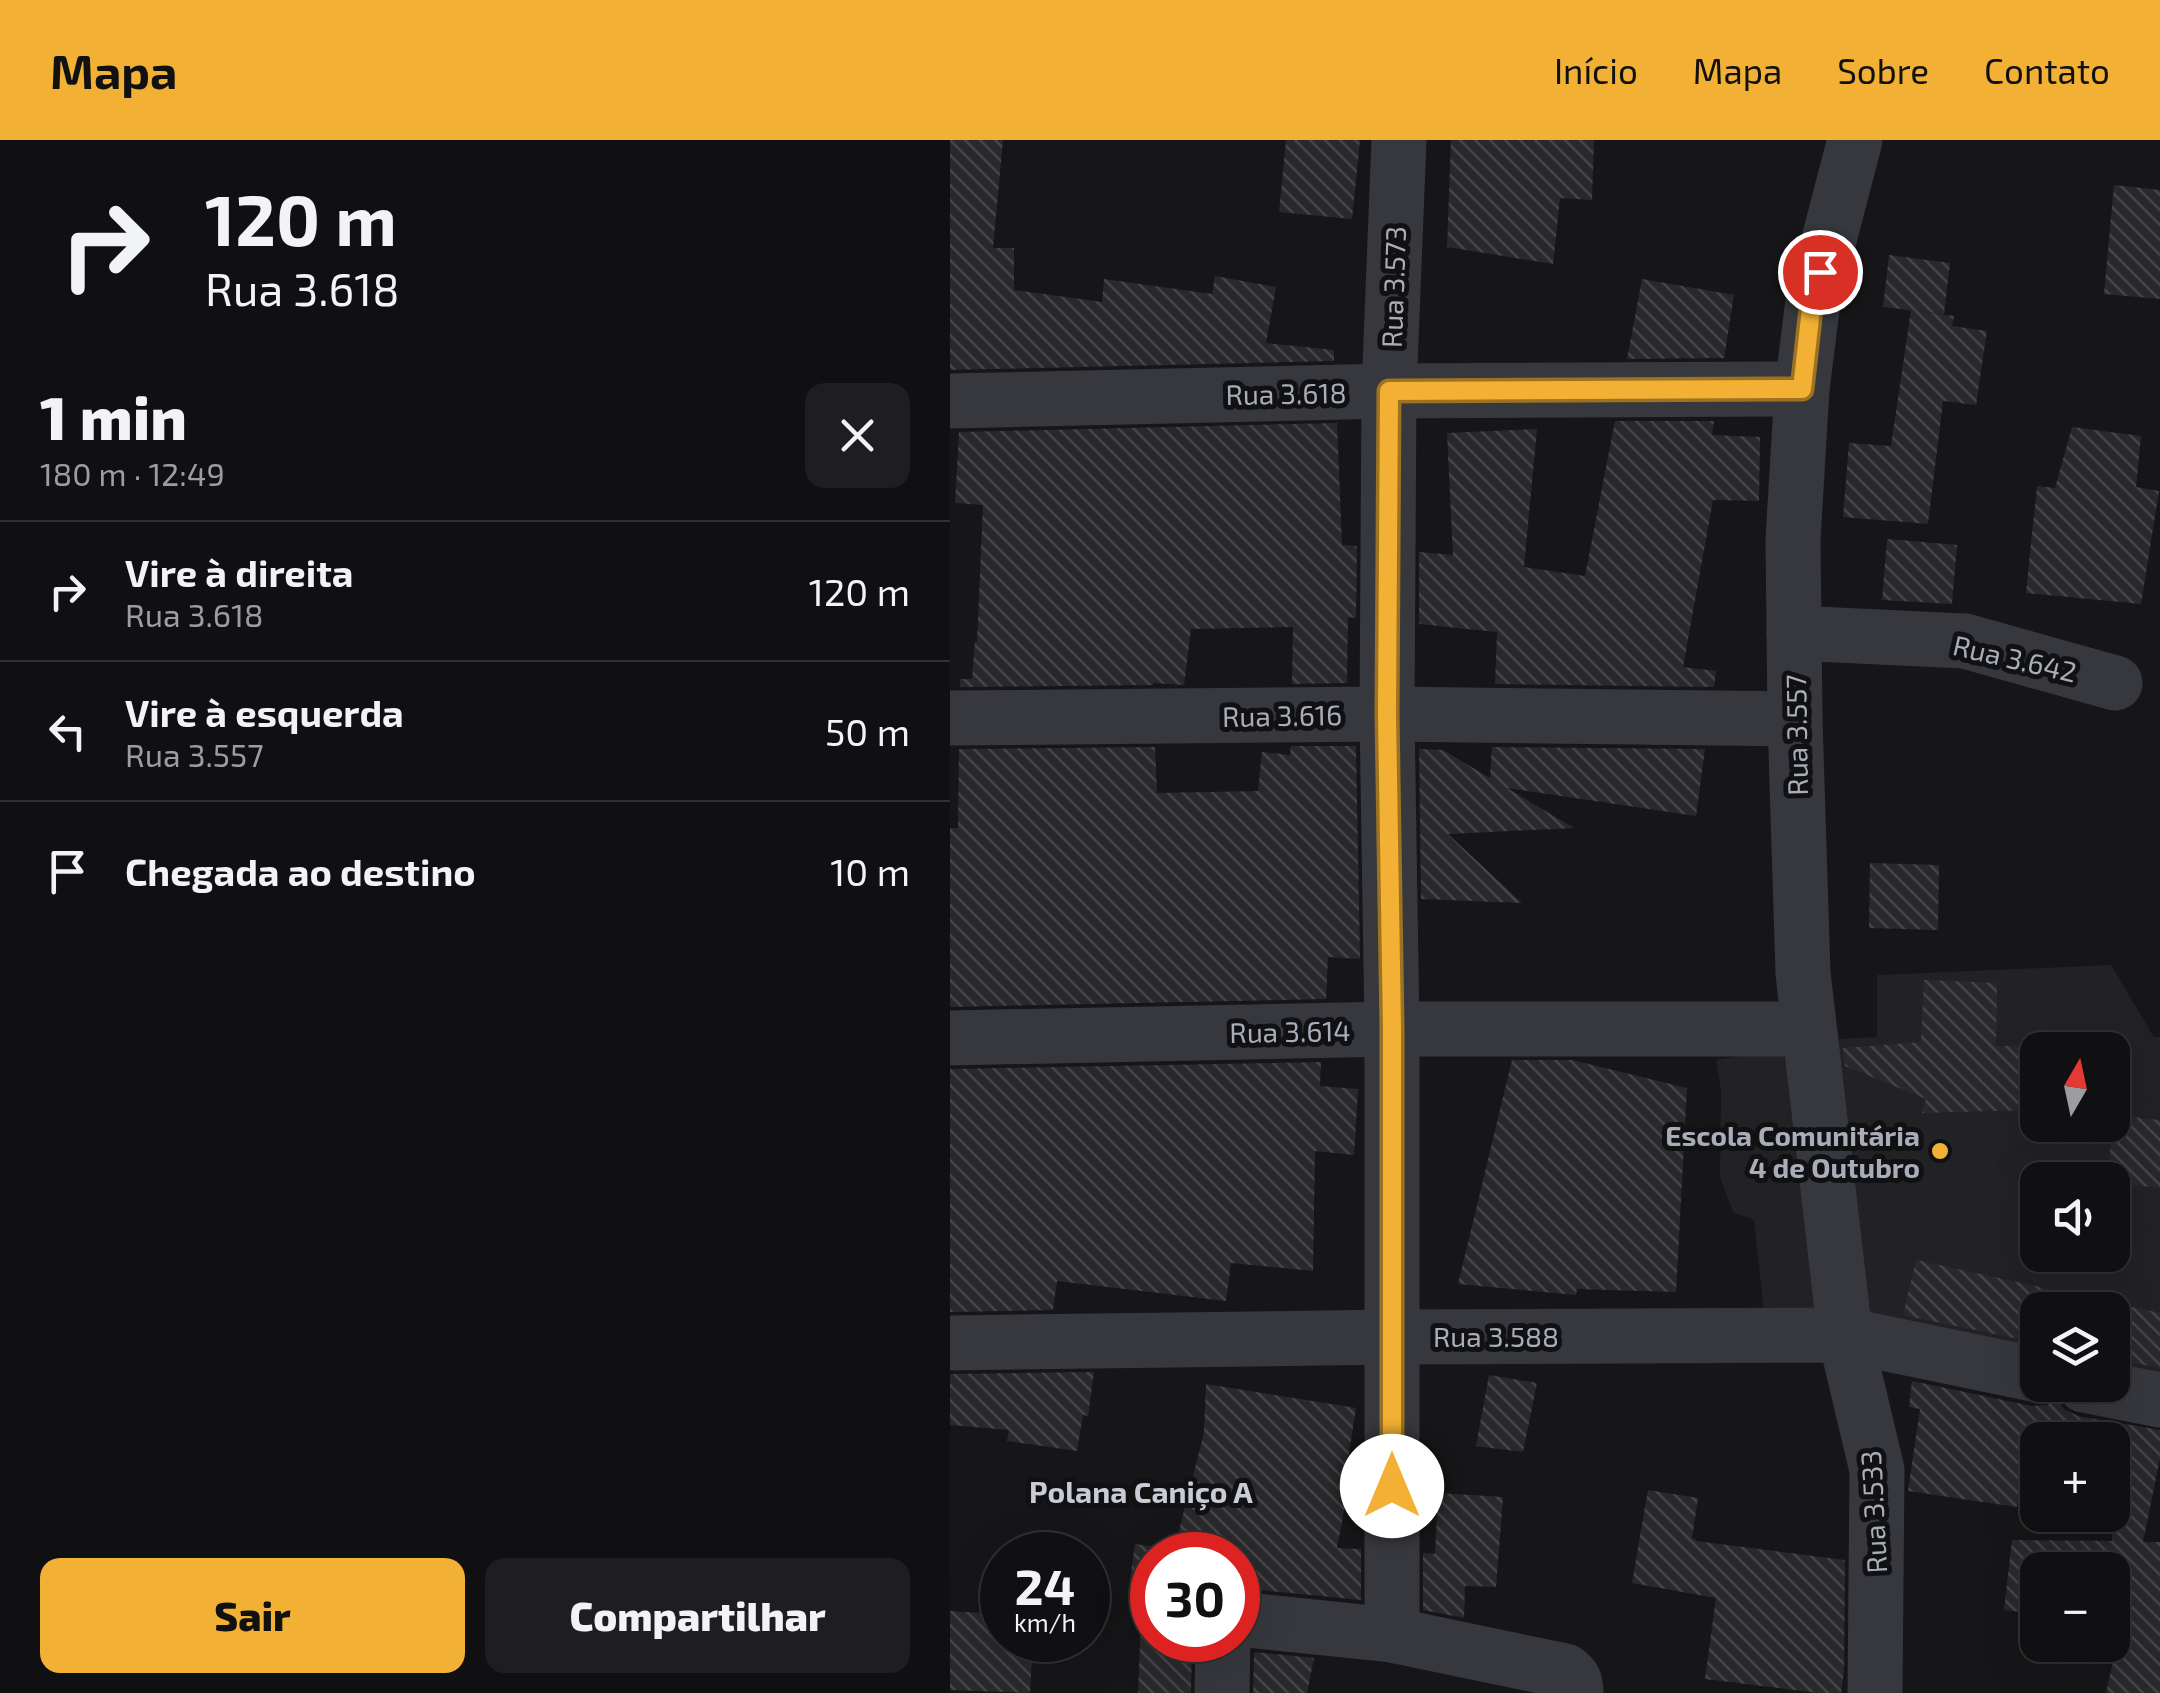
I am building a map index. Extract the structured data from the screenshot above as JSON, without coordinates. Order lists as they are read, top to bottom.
{
  "streets": {
    "street": [
      "Rua 3.573",
      "Rua 3.618",
      "Rua 3.642",
      "Rua 3.616",
      "Rua 3.557",
      "Rua 3.614",
      "Rua 3.588",
      "Rua 3.533"
    ]
  },
  "crossings": [
    ["Rua 3.573", "Rua 3.618"],
    ["Rua 3.573", "Rua 3.616"],
    ["Rua 3.573", "Rua 3.614"],
    ["Rua 3.573", "Rua 3.588"],
    ["Rua 3.618", "Rua 3.557"],
    ["Rua 3.642", "Rua 3.557"],
    ["Rua 3.616", "Rua 3.557"],
    ["Rua 3.557", "Rua 3.614"],
    ["Rua 3.557", "Rua 3.588"],
    ["Rua 3.557", "Rua 3.533"],
    ["Rua 3.588", "Rua 3.533"]
  ],
  "districts": ["Polana Caniço A"],
  "places": ["Escola Comunitária 4 de Outubro"],
  "north": "top",
  "page": {
    "header": "Mapa",
    "nav": [
      "Início",
      "Mapa",
      "Sobre",
      "Contato"
    ],
    "turn": ["120 m", "Rua 3.618"],
    "heading": ["1 min", "180 m · 12:49"],
    "list": [
      {
        "name": "Vire à direita",
        "note": "Rua 3.618",
        "value": "120 m"
      },
      {
        "name": "Vire à esquerda",
        "note": "Rua 3.557",
        "value": "50 m"
      },
      {
        "name": "Chegada ao destino",
        "value": "10 m"
      }
    ],
    "map_buttons": ["+", "−"],
    "speed": "24 km/h",
    "limit": "30",
    "buttons": ["Sair", "Compartilhar"]
  }
}
